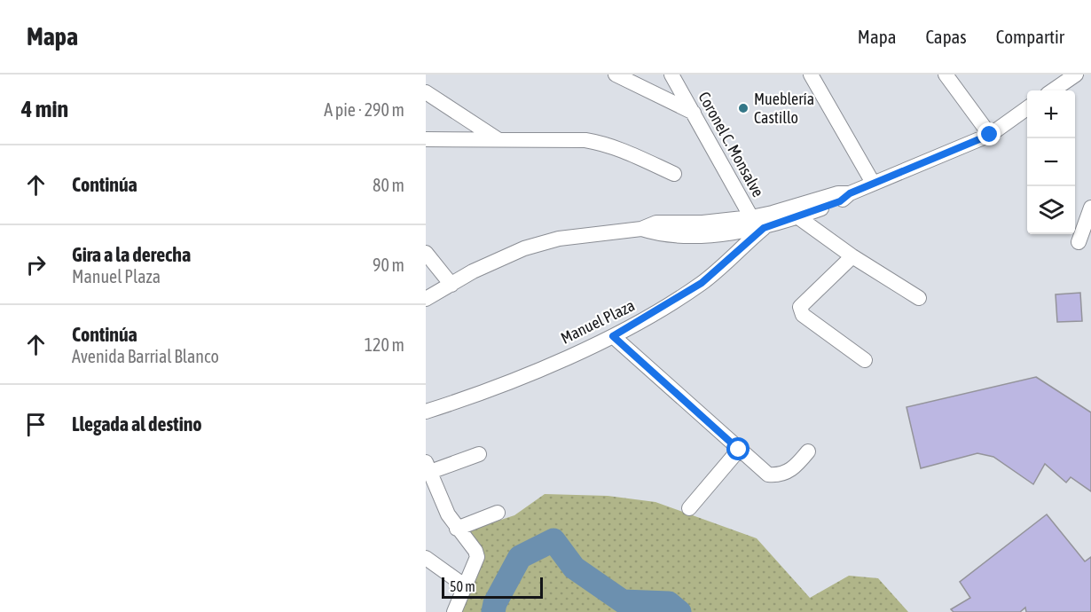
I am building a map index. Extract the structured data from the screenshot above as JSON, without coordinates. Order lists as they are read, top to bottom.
{
  "streets": {
    "street": ["Coronel C. Monsalve", "Manuel Plaza"]
  },
  "crossings": [
    ["Coronel C. Monsalve", "Manuel Plaza"]
  ],
  "places": ["Mueblería Castillo"],
  "scale_bar": "50 m",
  "page": {
    "header": "Mapa",
    "nav": ["Mapa", "Capas", "Compartir"],
    "heading": ["4 min", "A pie · 290 m"],
    "map_buttons": ["+", "−"],
    "list": [
      ["Continúa", "80 m"],
      ["Gira a la derecha", "Manuel Plaza", "90 m"],
      ["Continúa", "Avenida Barrial Blanco", "120 m"],
      "Llegada al destino"
    ],
    "scale": "50 m"
  }
}
